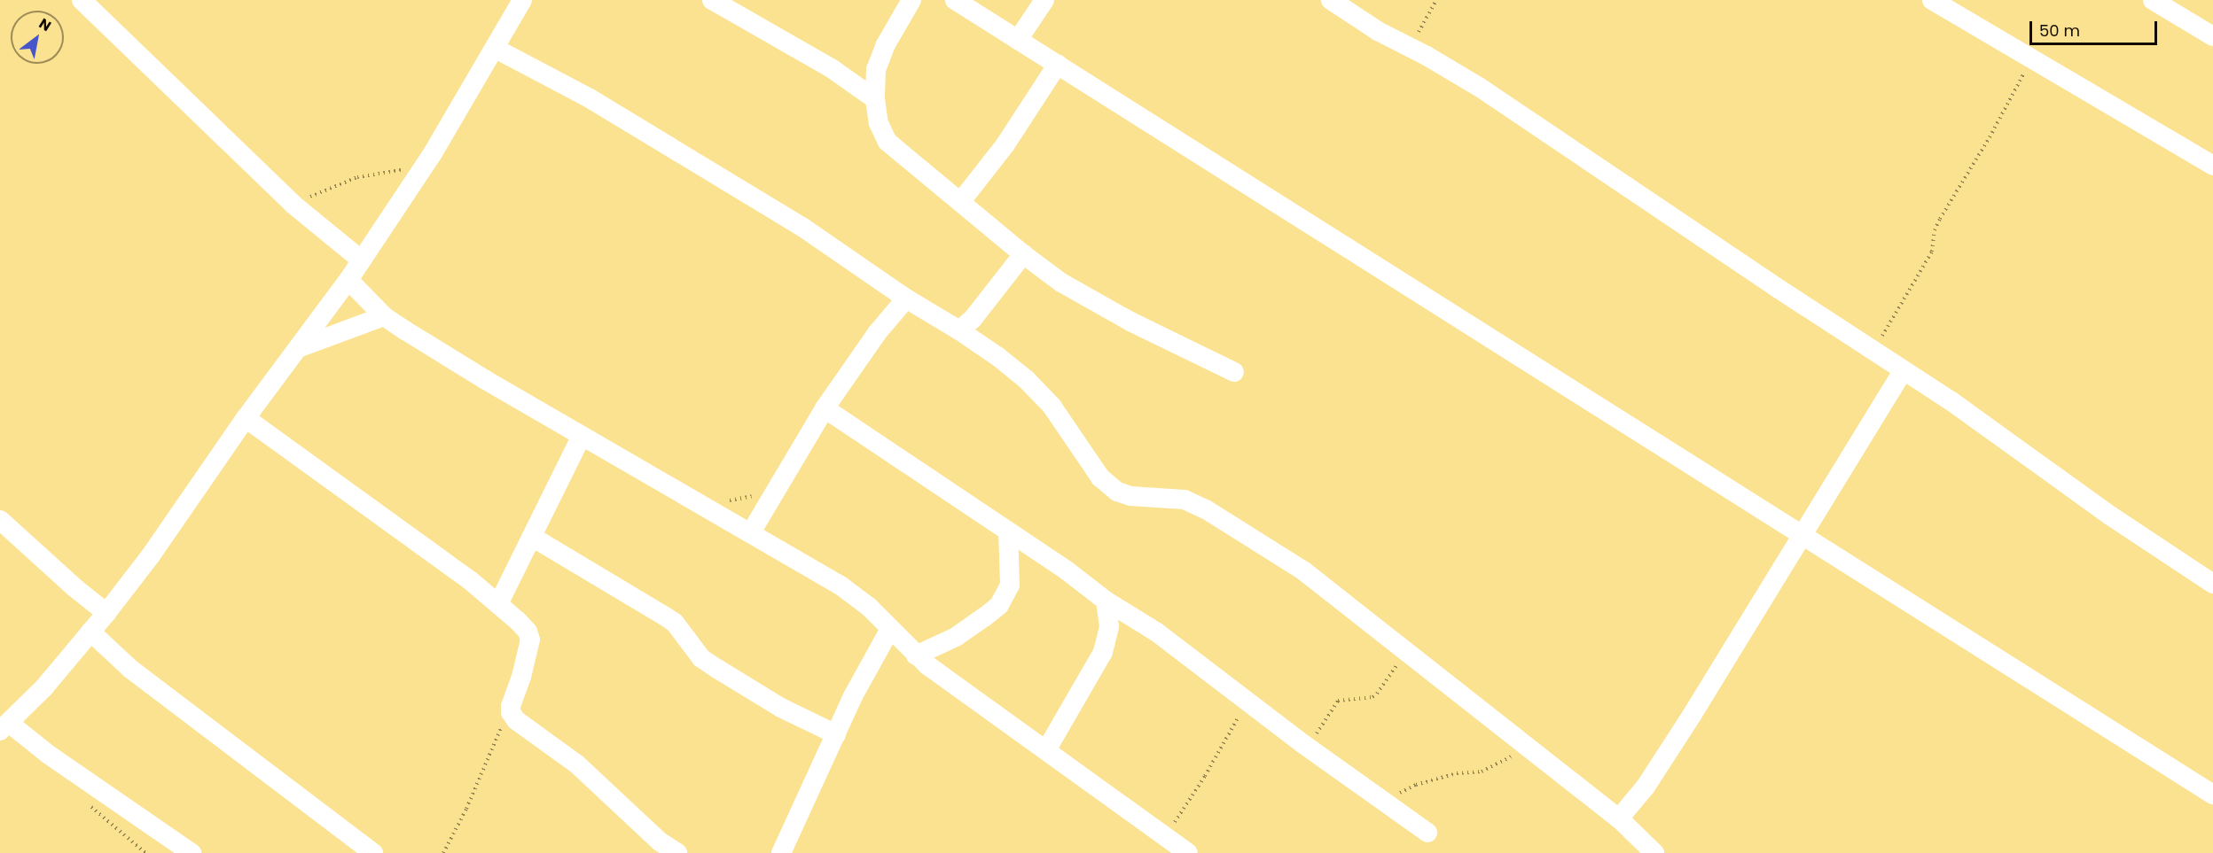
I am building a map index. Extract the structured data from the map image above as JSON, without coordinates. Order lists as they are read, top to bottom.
{
  "scale_bar": "50 m",
  "north": "top right"
}
